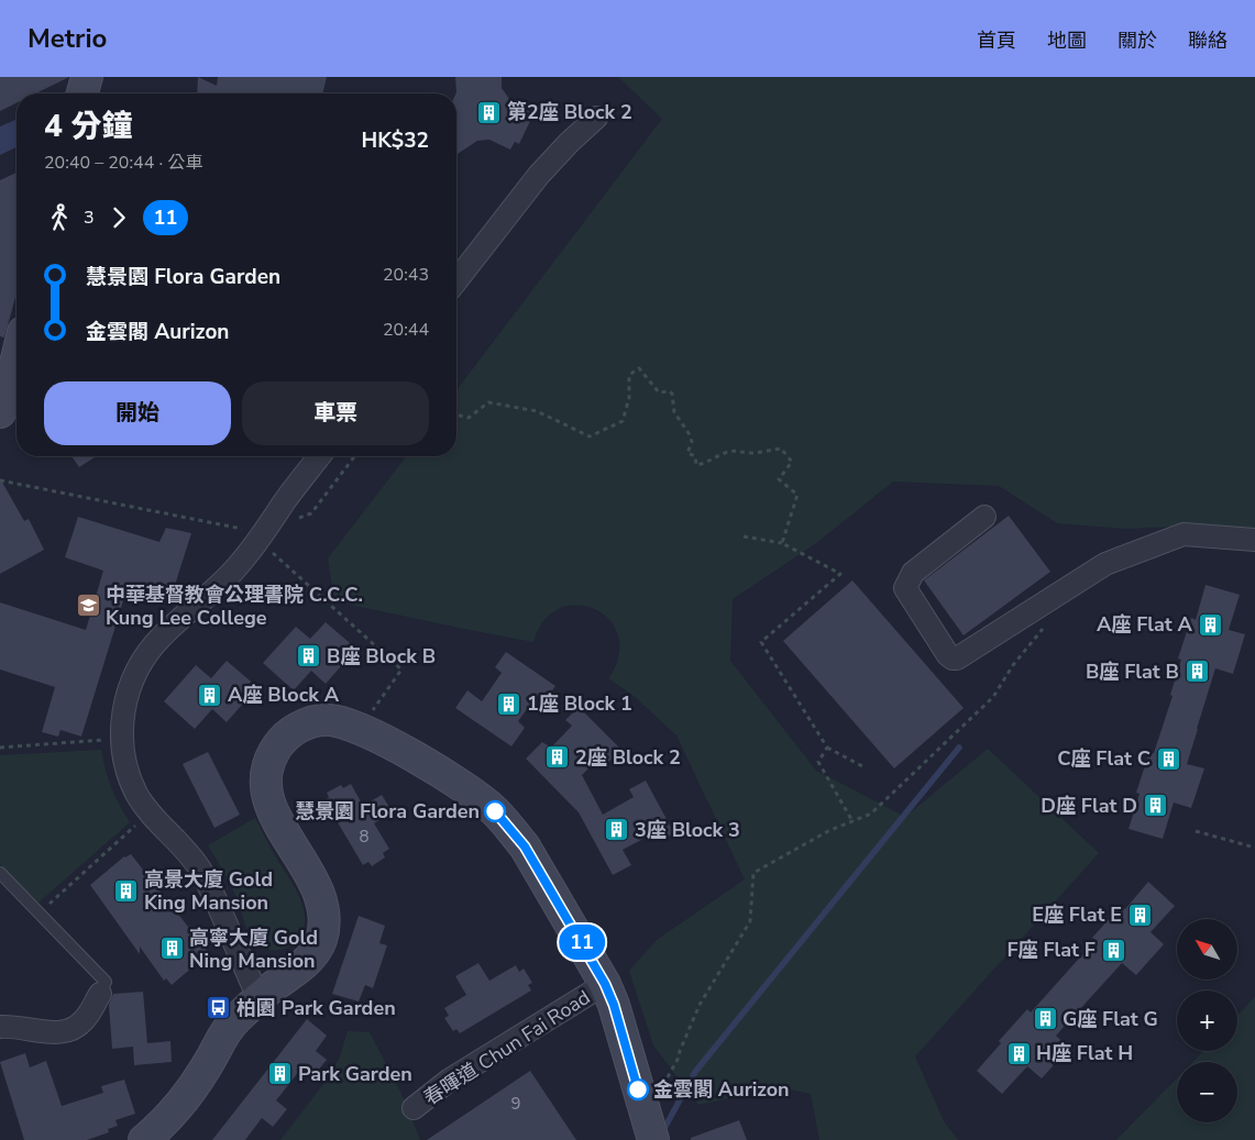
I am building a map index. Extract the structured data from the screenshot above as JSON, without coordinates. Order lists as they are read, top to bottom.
{
  "streets": {
    "street": ["春暉道 Chun Fai Road"]
  },
  "places": {
    "building": [
      "第2座 Block 2",
      "A座 Flat A",
      "B座 Block B",
      "B座 Flat B",
      "A座 Block A",
      "1座 Block 1",
      "2座 Block 2",
      "C座 Flat C",
      "D座 Flat D",
      "3座 Block 3",
      "高景大廈 Gold King Mansion",
      "E座 Flat E",
      "高寧大廈 Gold Ning Mansion",
      "F座 Flat F",
      "G座 Flat G",
      "H座 Flat H",
      "Park Garden"
    ],
    "school or university": ["中華基督教會公理書院 C.C.C. Kung Lee College"],
    "other": ["慧景園 Flora Garden", "金雲閣 Aurizon"],
    "bus stop": ["柏園 Park Garden"]
  },
  "lines": ["bus line 11"],
  "house_numbers": ["8", "9"],
  "north": "top left",
  "page": {
    "header": "Metrio",
    "nav": [
      "首頁",
      "地圖",
      "關於",
      "聯絡"
    ],
    "on_map": "11",
    "heading": ["4 分鐘", "20:40 – 20:44 · 公車", "HK$32"],
    "legs": ["3", "11"],
    "list": [
      {
        "name": "慧景園 Flora Garden",
        "value": "20:43"
      },
      {
        "name": "金雲閣 Aurizon",
        "value": "20:44"
      }
    ],
    "buttons": ["開始", "車票"],
    "map_buttons": ["+", "−"]
  }
}
